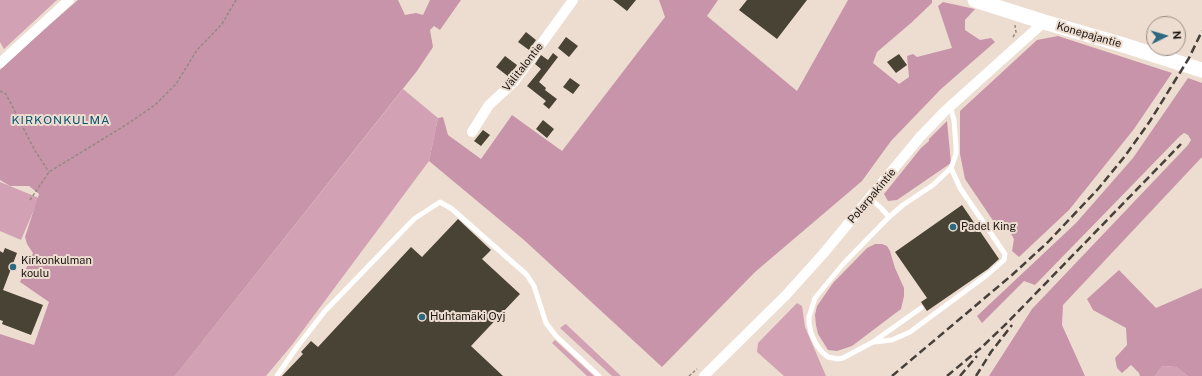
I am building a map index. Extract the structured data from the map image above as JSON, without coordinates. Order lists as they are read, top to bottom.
{
  "streets": {
    "street": ["Konepajantie", "Välitalontie", "Polarpakintie"]
  },
  "crossings": [
    ["Konepajantie", "Polarpakintie"]
  ],
  "districts": ["KIRKONKULMA"],
  "places": ["Padel King", "Kirkonkulman koulu", "Huhtamäki Oyj"],
  "north": "right"
}
